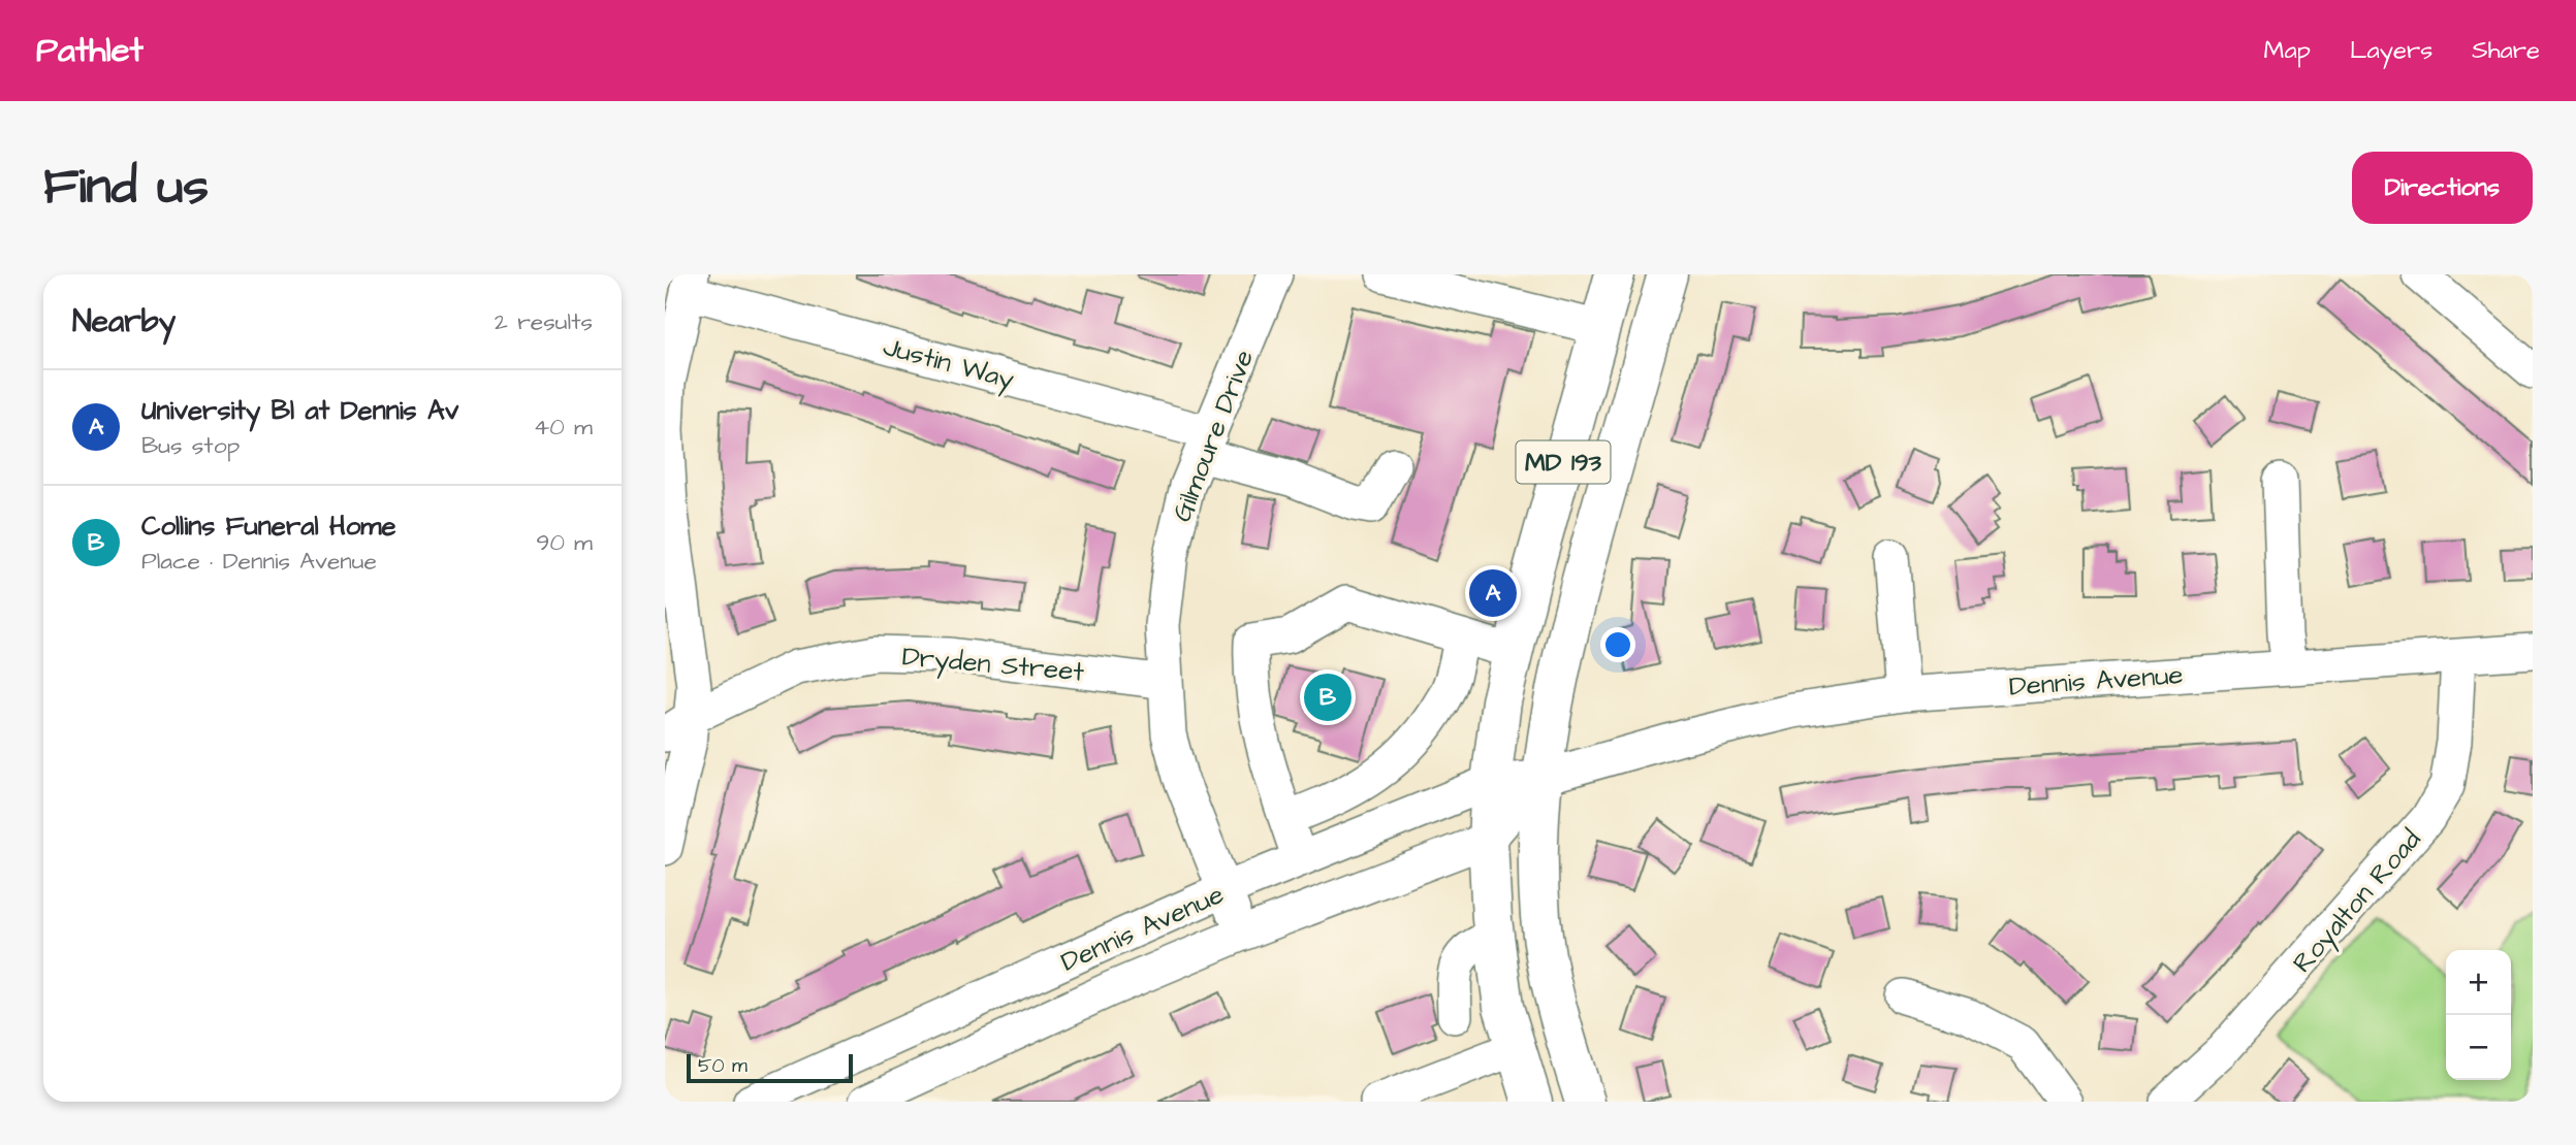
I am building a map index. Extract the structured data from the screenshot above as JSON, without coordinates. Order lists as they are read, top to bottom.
{
  "streets": {
    "main road": ["MD 193"],
    "street": [
      "Justin Way",
      "Gilmoure Drive",
      "Dryden Street",
      "Dennis Avenue",
      "Royalton Road"
    ]
  },
  "crossings": [
    ["Justin Way", "Gilmoure Drive"],
    ["Gilmoure Drive", "Dryden Street"],
    ["Gilmoure Drive", "Dennis Avenue"],
    ["MD 193", "Dennis Avenue"],
    ["Dennis Avenue", "Royalton Road"]
  ],
  "scale_bar": "50 m",
  "page": {
    "header": "Pathlet",
    "nav": ["Map", "Layers", "Share"],
    "buttons": "Directions",
    "title": "Find us",
    "heading": ["Nearby", "2 results"],
    "list": [
      {
        "mark": "A",
        "name": "University Bl at Dennis Av",
        "note": "Bus stop",
        "value": "40 m"
      },
      {
        "mark": "B",
        "name": "Collins Funeral Home",
        "note": "Place · Dennis Avenue",
        "value": "90 m"
      }
    ],
    "pins": ["A", "B"],
    "map_buttons": ["+", "−"],
    "scale": "50 m"
  }
}
